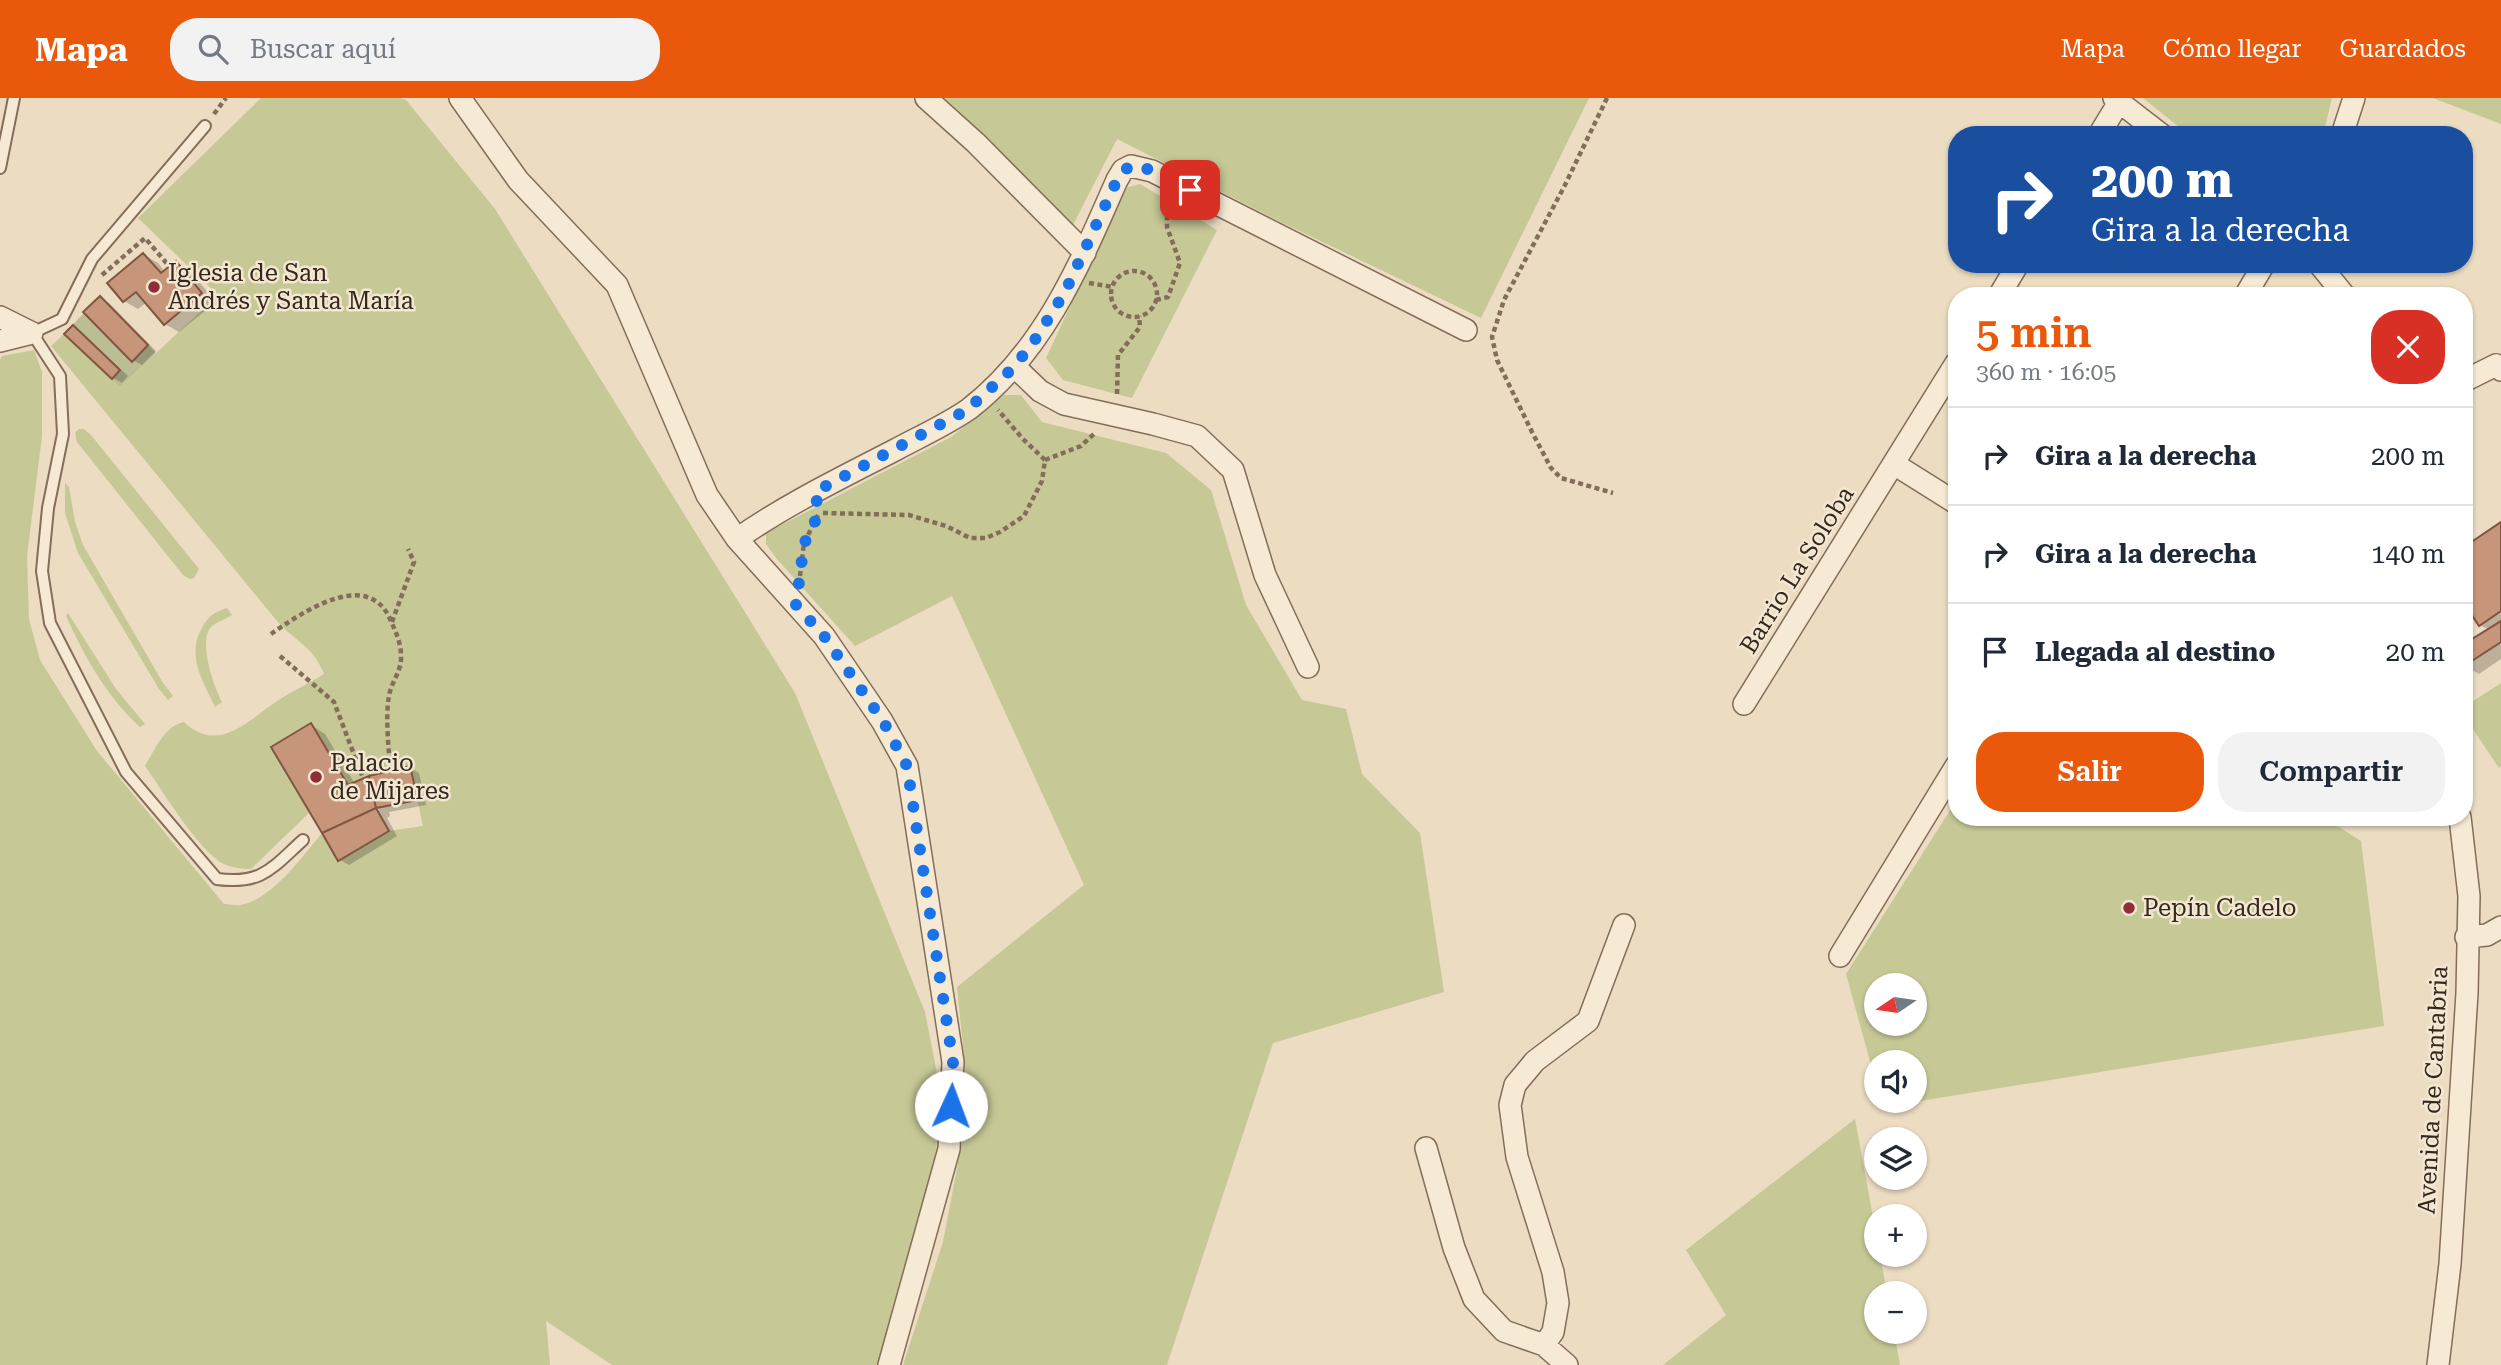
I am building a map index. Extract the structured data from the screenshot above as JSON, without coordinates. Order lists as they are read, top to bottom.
{
  "streets": {
    "street": ["Barrio La Soloba", "Avenida de Cantabria"]
  },
  "places": ["Iglesia de San Andrés y Santa María", "Palacio de Mijares", "Pepín Cadelo"],
  "north": "left",
  "page": {
    "header": "Mapa",
    "search": "Buscar aquí",
    "nav": ["Mapa", "Cómo llegar", "Guardados"],
    "turn": ["200 m", "Gira a la derecha"],
    "heading": ["5 min", "360 m · 16:05"],
    "list": [
      {
        "name": "Gira a la derecha",
        "value": "200 m"
      },
      {
        "name": "Gira a la derecha",
        "value": "140 m"
      },
      {
        "name": "Llegada al destino",
        "value": "20 m"
      }
    ],
    "buttons": ["Salir", "Compartir"],
    "map_buttons": ["+", "−"]
  }
}
